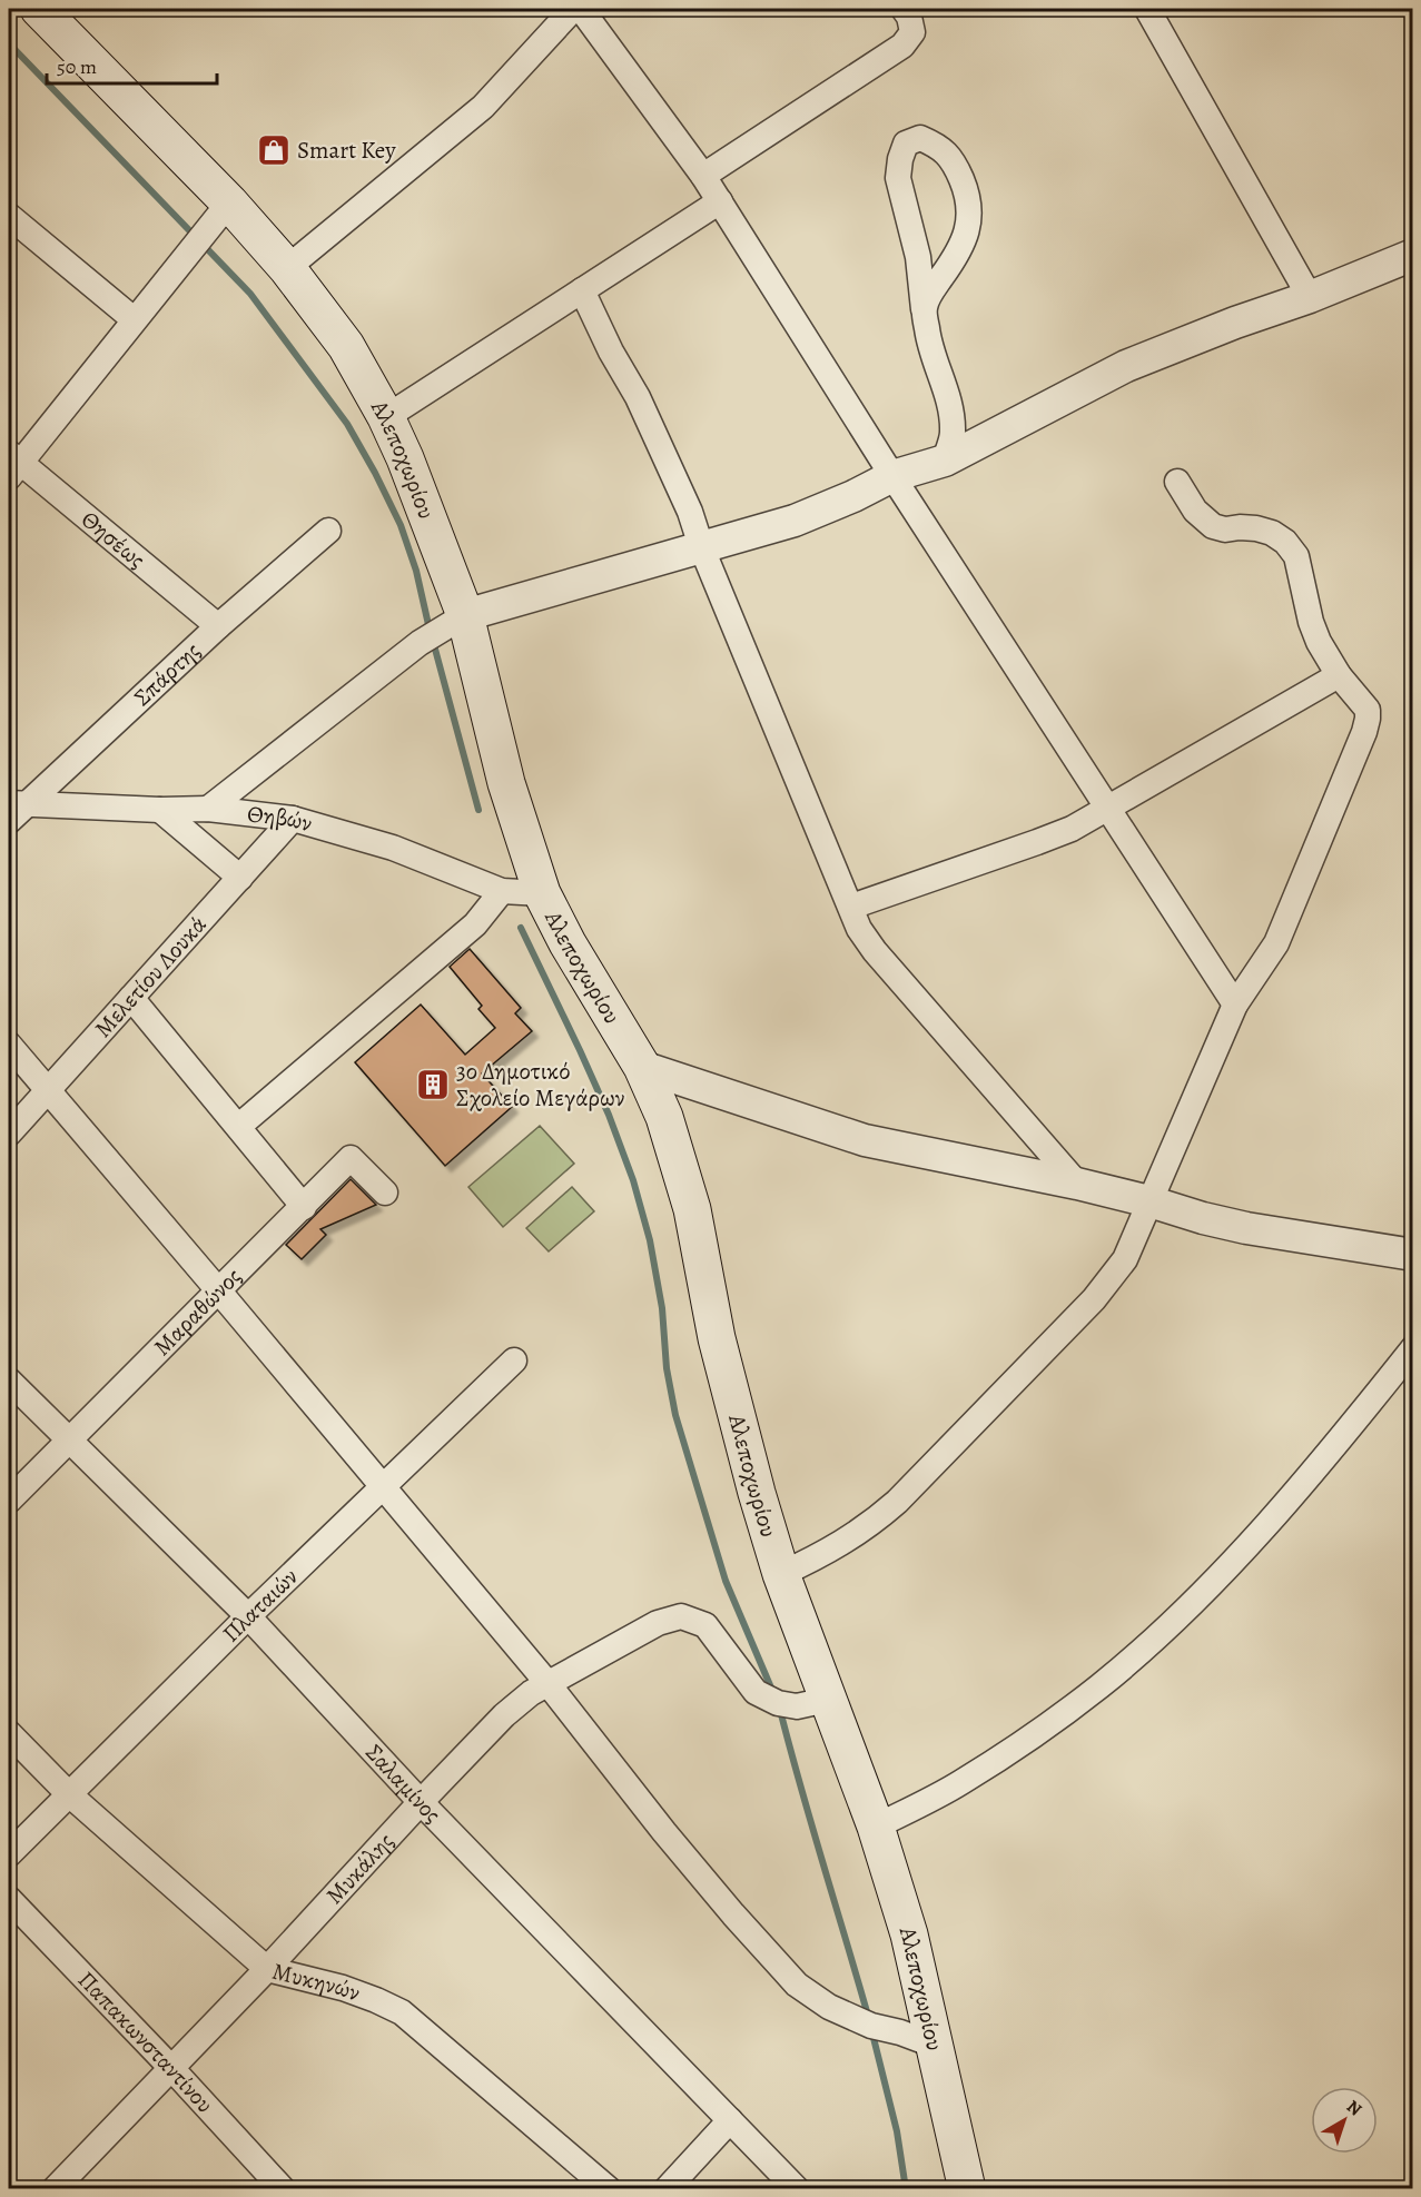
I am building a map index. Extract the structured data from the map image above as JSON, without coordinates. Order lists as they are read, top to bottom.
{
  "streets": {
    "main road": ["Αλεποχωρίου"],
    "street": [
      "Θησέως",
      "Σπάρτης",
      "Θηβών",
      "Μελετίου Λουκά",
      "Μαραθώνος",
      "Πλαταιών",
      "Σαλαμίνος",
      "Μυκάλης",
      "Μυκηνών",
      "Παπακωνσταντίνου"
    ]
  },
  "crossings": [
    ["Αλεποχωρίου", "Θηβών"],
    ["Αλεποχωρίου", "Μυκάλης"],
    ["Θησέως", "Σπάρτης"],
    ["Σπάρτης", "Θηβών"],
    ["Θηβών", "Μελετίου Λουκά"],
    ["Μαραθώνος", "Σαλαμίνος"],
    ["Πλαταιών", "Σαλαμίνος"],
    ["Πλαταιών", "Μυκηνών"],
    ["Σαλαμίνος", "Μυκάλης"],
    ["Μυκάλης", "Μυκηνών"],
    ["Μυκάλης", "Παπακωνσταντίνου"]
  ],
  "places": {
    "shop": ["Smart Key"],
    "building": ["3ο Δημοτικό Σχολείο Μεγάρων"]
  },
  "scale_bar": "50 m",
  "north": "top right"
}
